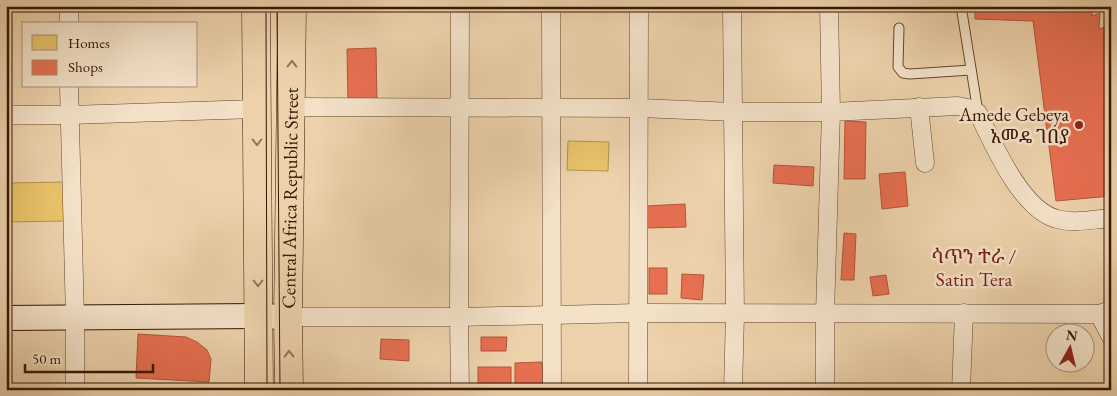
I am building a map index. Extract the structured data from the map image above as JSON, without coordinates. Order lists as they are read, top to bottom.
{
  "streets": {
    "main road": ["Central Africa Republic Street"]
  },
  "districts": ["ሳጥን ተራ / Satin Tera"],
  "places": ["Amede Gebeya አመዴ ገበያ"],
  "legend": ["Homes", "Shops"],
  "scale_bar": "50 m",
  "north": "top"
}
